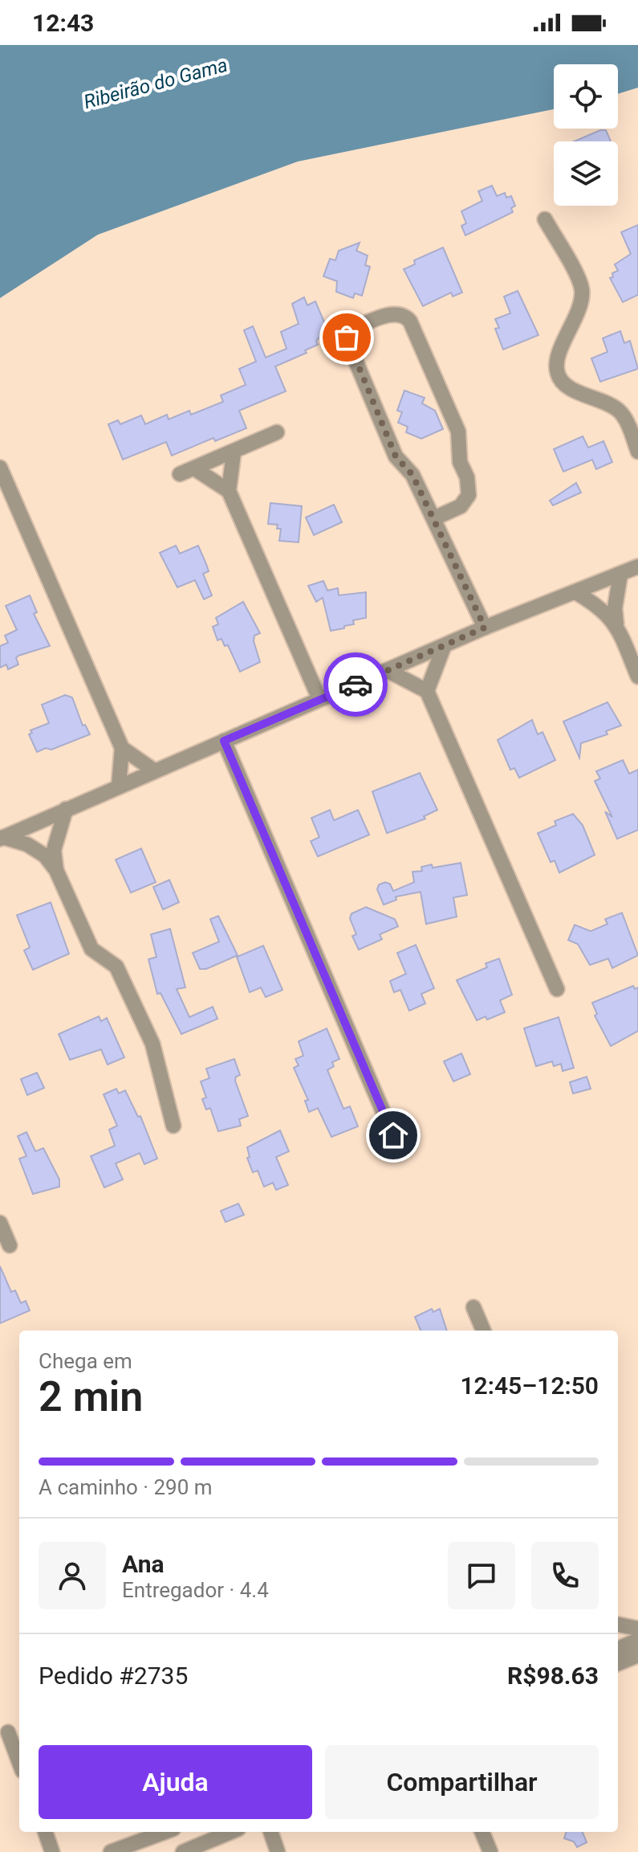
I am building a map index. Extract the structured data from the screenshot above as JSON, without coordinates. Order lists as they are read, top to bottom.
{
  "water": ["Ribeirão do Gama"],
  "page": {
    "status": "12:43",
    "heading": ["2 min", "Chega em", "12:45–12:50"],
    "panel": [
      "Ana",
      "Entregador · 4.4",
      "Pedido #2735",
      "R$98.63"
    ],
    "bar": "A caminho · 290 m",
    "buttons": ["Ajuda", "Compartilhar"]
  }
}
